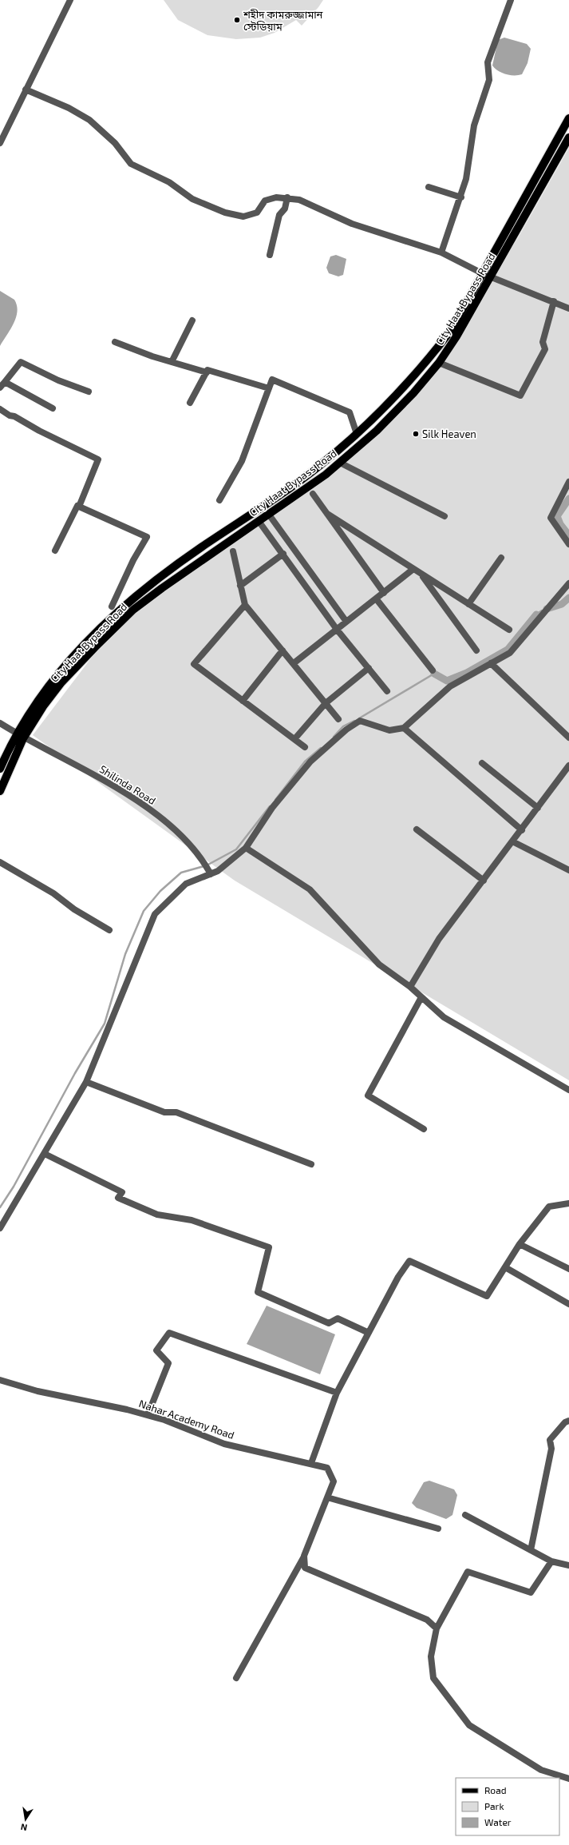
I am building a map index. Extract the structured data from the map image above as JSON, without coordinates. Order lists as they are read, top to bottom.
{
  "streets": {
    "main road": ["City Haat Bypass Road"],
    "street": ["Shilinda Road", "Nahar Academy Road"]
  },
  "crossings": [
    ["City Haat Bypass Road", "Shilinda Road"]
  ],
  "places": ["শহীদ কামরুজ্জামান স্টেডিয়াম", "Silk Heaven"],
  "legend": ["Road", "Park", "Water"],
  "north": "bottom"
}
